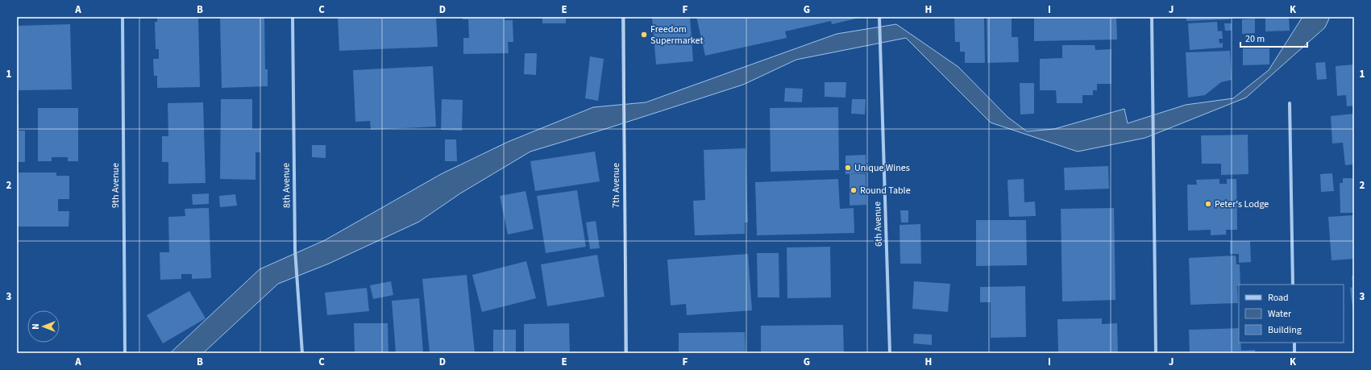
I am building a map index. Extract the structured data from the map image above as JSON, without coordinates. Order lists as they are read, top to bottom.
{
  "streets": {
    "street": [
      "9th Avenue",
      "8th Avenue",
      "7th Avenue",
      "6th Avenue"
    ]
  },
  "places": [
    "Freedom Supermarket",
    "Unique Wines",
    "Round Table",
    "Peter's Lodge"
  ],
  "legend": ["Road", "Water", "Building"],
  "scale_bar": "20 m",
  "north": "left",
  "grid": {
    "columns": [
      "A",
      "B",
      "C",
      "D",
      "E",
      "F",
      "G",
      "H",
      "I",
      "J",
      "K"
    ],
    "rows": ["1", "2", "3"]
  }
}
